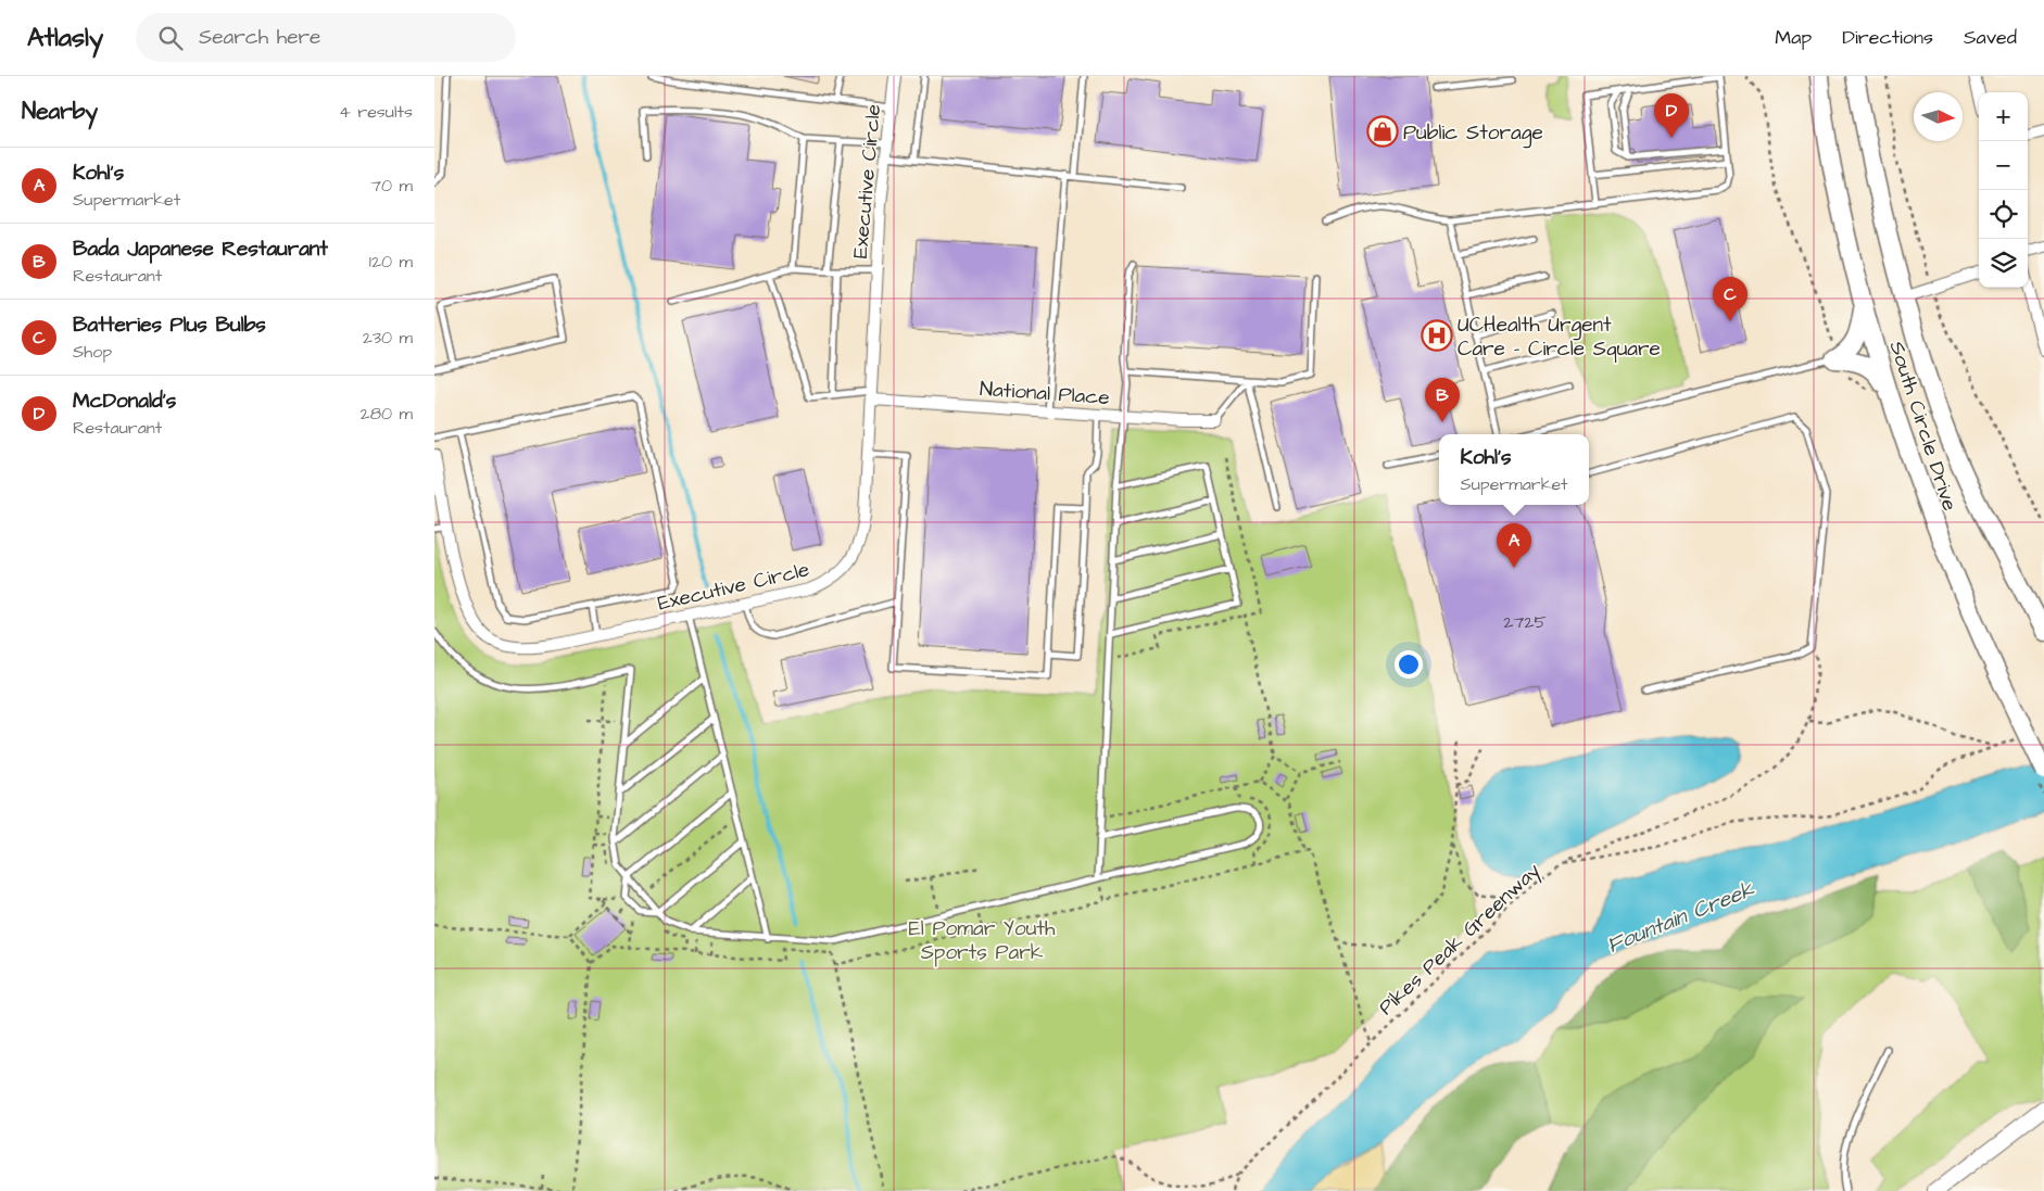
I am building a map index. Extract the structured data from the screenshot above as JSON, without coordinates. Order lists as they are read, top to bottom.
{
  "streets": {
    "main road": ["South Circle Drive"],
    "street": ["Executive Circle", "National Place"],
    "path": ["Pikes Peak Greenway"]
  },
  "crossings": [
    ["Executive Circle", "National Place"]
  ],
  "water": ["Fountain Creek"],
  "parks": ["El Pomar Youth Sports Park"],
  "places": {
    "shop": ["Public Storage"],
    "hospital": ["UCHealth Urgent Care - Circle Square"]
  },
  "house_numbers": ["2725"],
  "north": "right",
  "page": {
    "header": "Atlasly",
    "search": "Search here",
    "nav": ["Map", "Directions", "Saved"],
    "heading": ["Nearby", "4 results"],
    "map_buttons": ["+", "−"],
    "pins": [
      "D",
      "C",
      "B",
      "A"
    ],
    "list": [
      {
        "mark": "A",
        "name": "Kohl's",
        "note": "Supermarket",
        "value": "70 m"
      },
      {
        "mark": "B",
        "name": "Bada Japanese Restaurant",
        "note": "Restaurant",
        "value": "120 m"
      },
      {
        "mark": "C",
        "name": "Batteries Plus Bulbs",
        "note": "Shop",
        "value": "230 m"
      },
      {
        "mark": "D",
        "name": "McDonald's",
        "note": "Restaurant",
        "value": "280 m"
      }
    ],
    "popup": ["Kohl's", "Supermarket"]
  }
}
